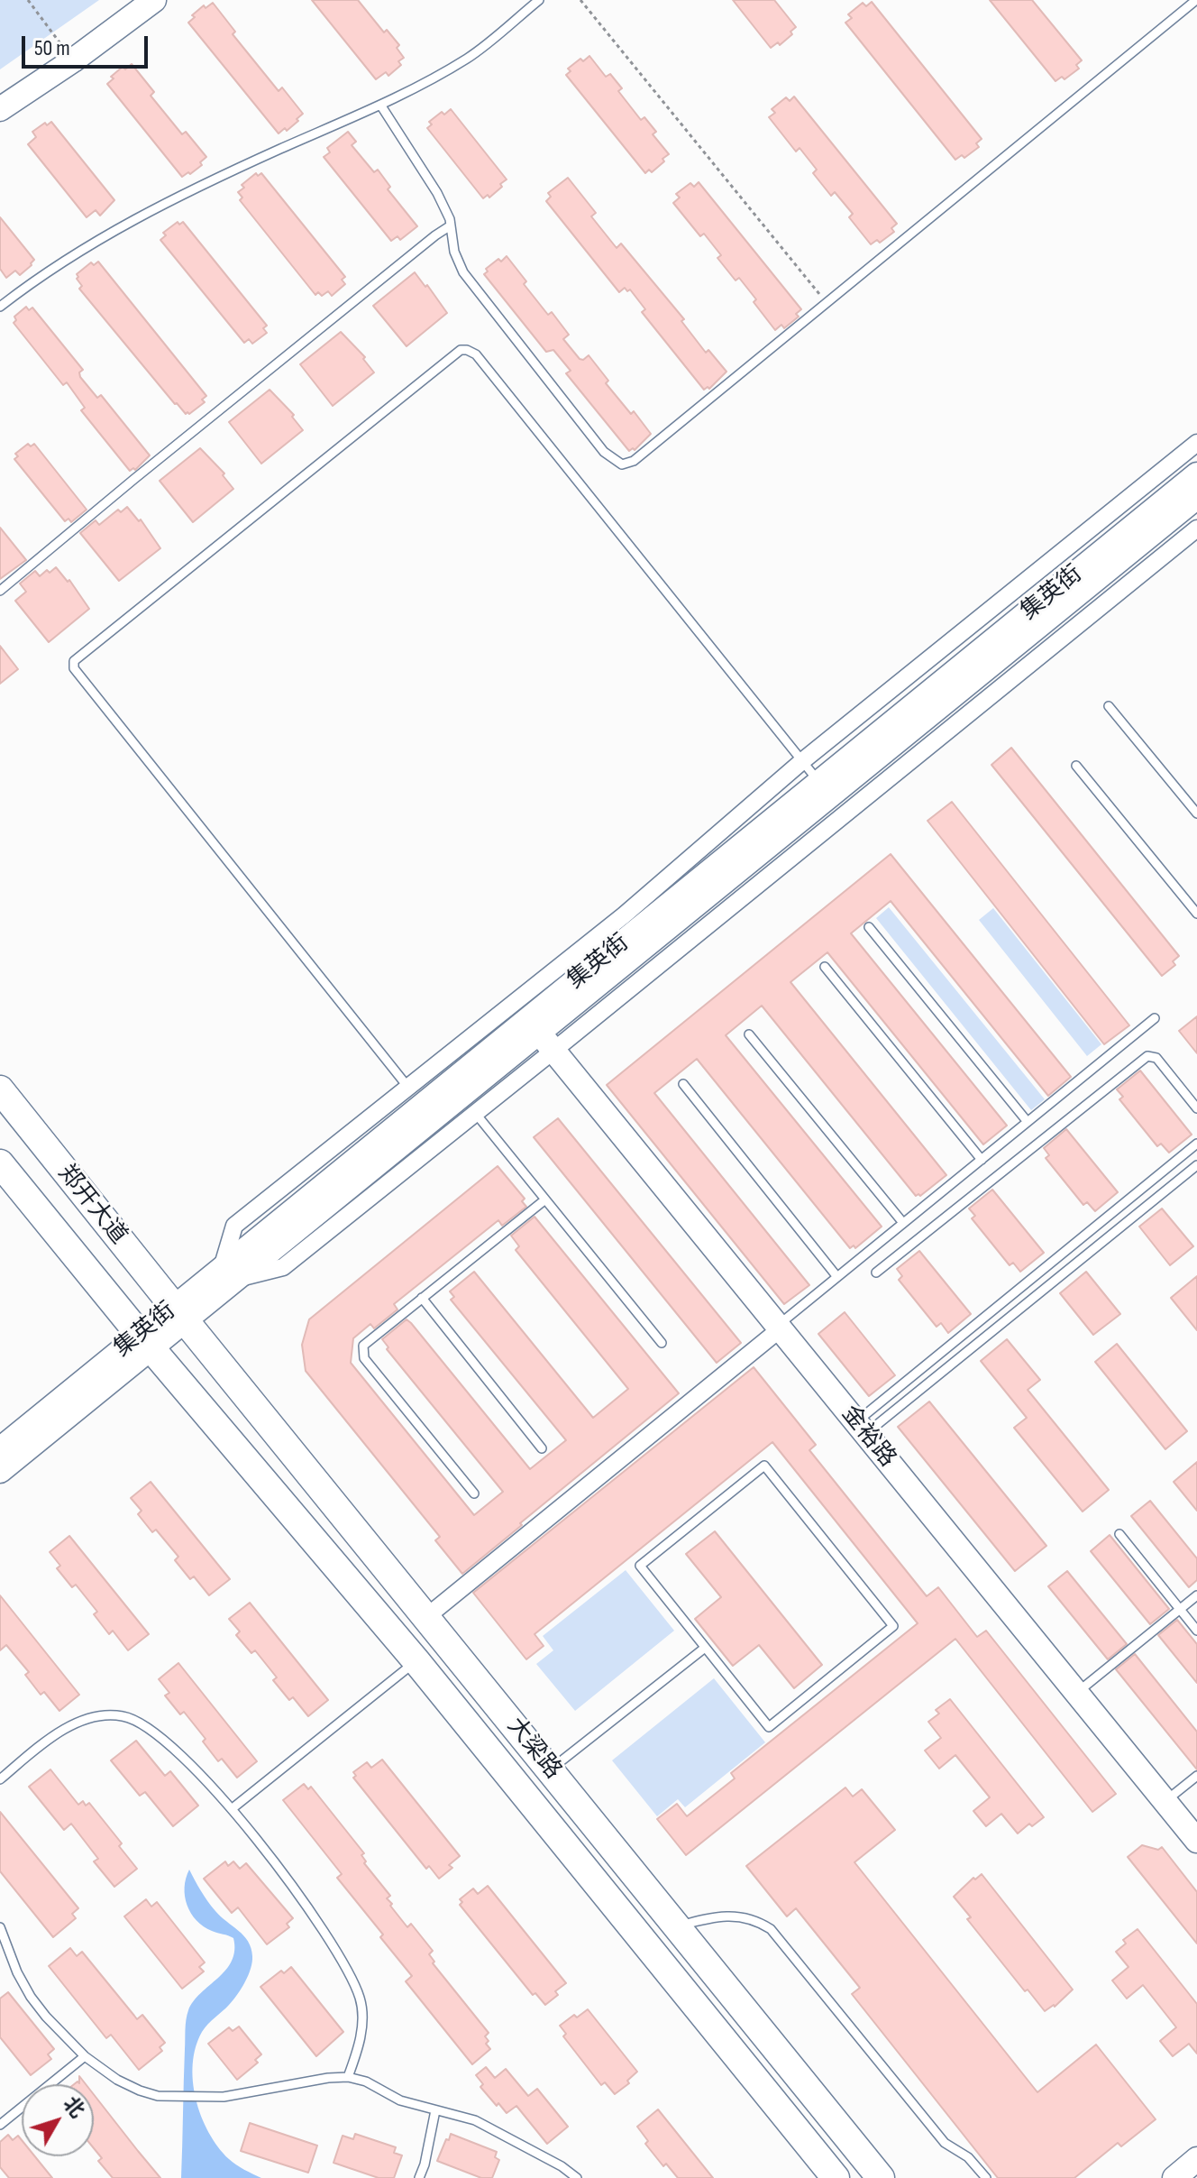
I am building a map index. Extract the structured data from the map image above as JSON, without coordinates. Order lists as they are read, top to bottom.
{
  "streets": {
    "main road": [
      "集英街",
      "郑开大道",
      "金裕路",
      "大梁路"
    ]
  },
  "crossings": [
    ["集英街", "郑开大道"],
    ["集英街", "金裕路"],
    ["集英街", "大梁路"],
    ["郑开大道", "大梁路"]
  ],
  "scale_bar": "50 m",
  "north": "top right"
}
